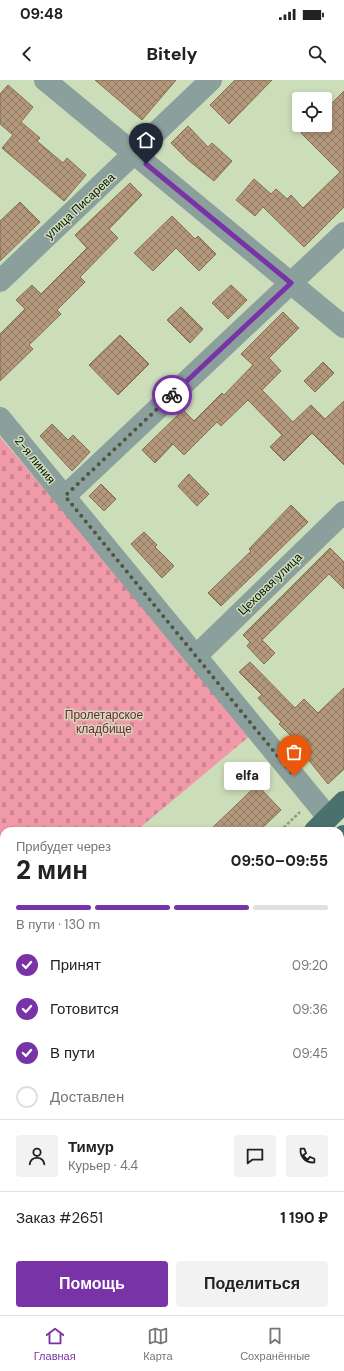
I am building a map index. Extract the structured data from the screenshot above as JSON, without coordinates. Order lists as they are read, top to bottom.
{
  "streets": {
    "street": ["улица Писарева", "2-я линия", "Цеховая улица"]
  },
  "crossings": [
    ["2-я линия", "Цеховая улица"]
  ],
  "parks": ["Пролетарское кладбище"],
  "places": ["elfa"],
  "page": {
    "status": "09:48",
    "header": "Bitely",
    "bubble": "elfa",
    "heading": ["2 мин", "Прибудет через", "09:50–09:55"],
    "panel": [
      "Тимур",
      "Курьер · 4.4",
      "Заказ #2651",
      "1 190 ₽"
    ],
    "bar": "В пути · 130 m",
    "list": [
      ["Принят", "09:20"],
      ["Готовится", "09:36"],
      ["В пути", "09:45"],
      "Доставлен"
    ],
    "buttons": ["Помощь", "Поделиться"],
    "tabs": ["Главная", "Карта", "Сохранённые"]
  }
}
